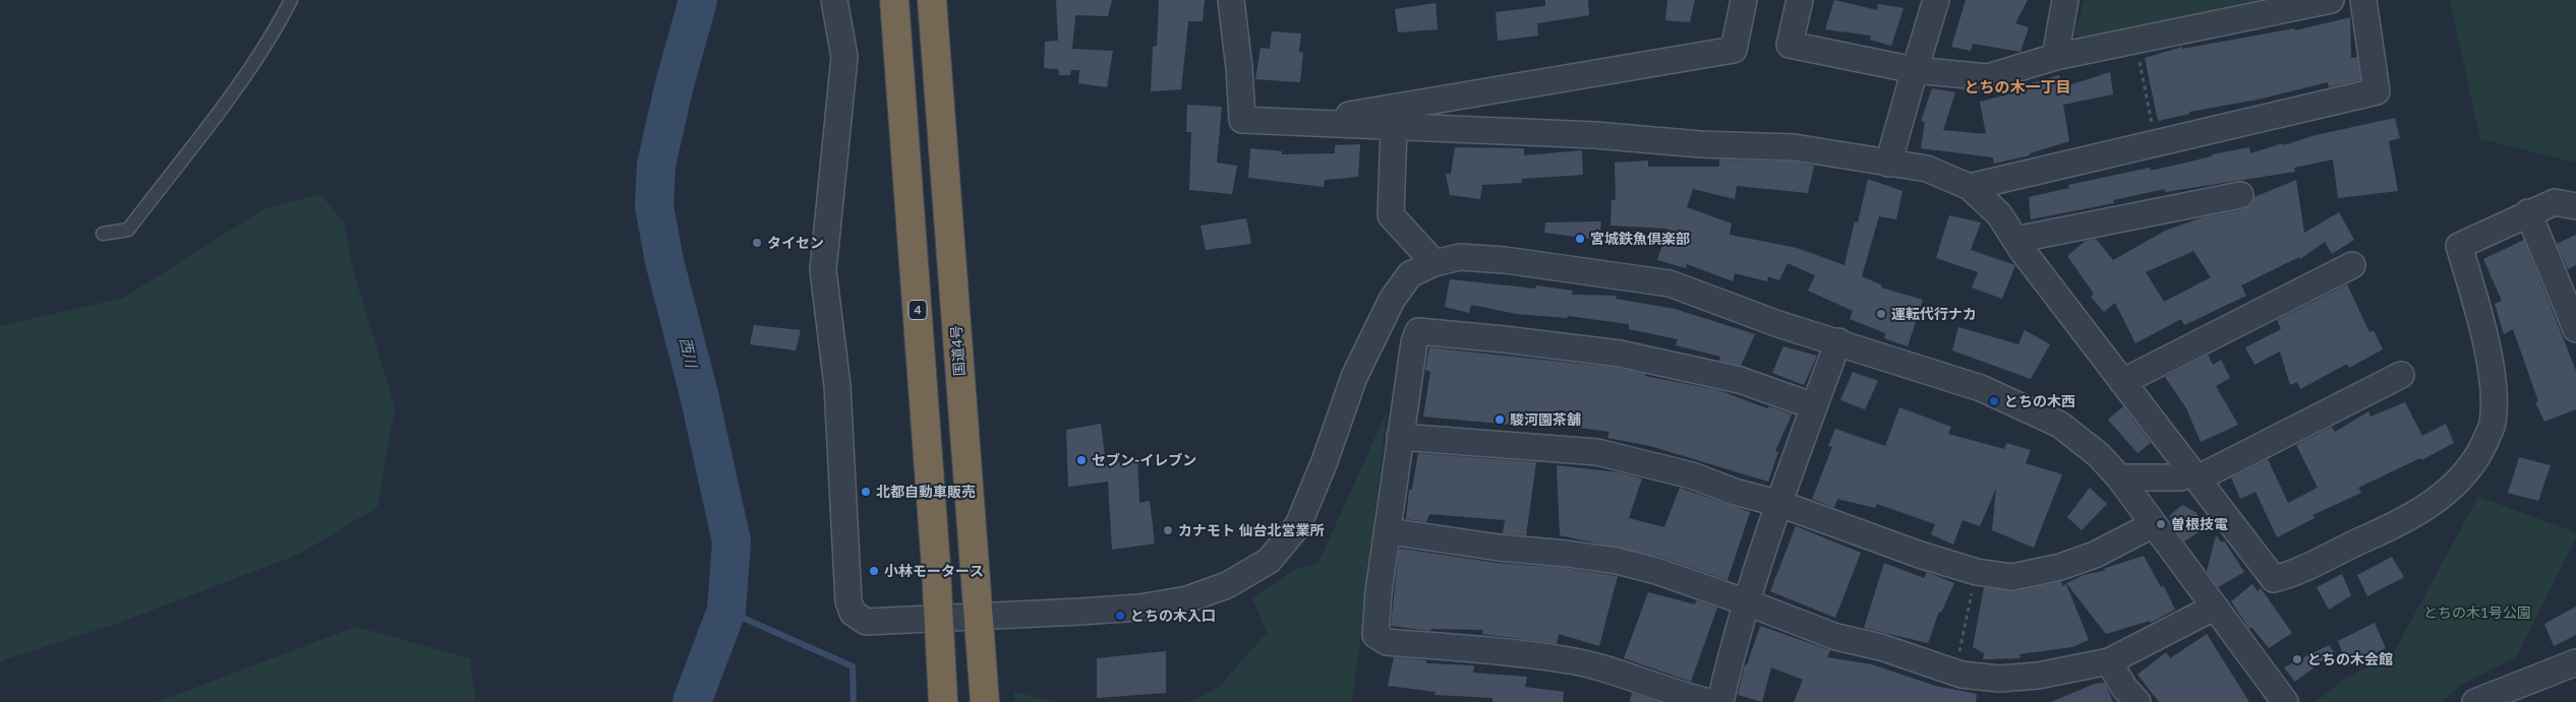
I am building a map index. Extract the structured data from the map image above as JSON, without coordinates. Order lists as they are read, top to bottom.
{
  "streets": {
    "highway": ["4", "国道4号"]
  },
  "districts": ["とちの木一丁目"],
  "water": ["西川"],
  "parks": ["とちの木1号公園"],
  "places": [
    "宮城鉄魚倶楽部",
    "タイセン",
    "運転代行ナカ",
    "とちの木西",
    "駿河園茶舗",
    "セブン-イレブン",
    "北都自動車販売",
    "曽根技電",
    "カナモト 仙台北営業所",
    "小林モータース",
    "とちの木入口",
    "とちの木会館"
  ]
}
